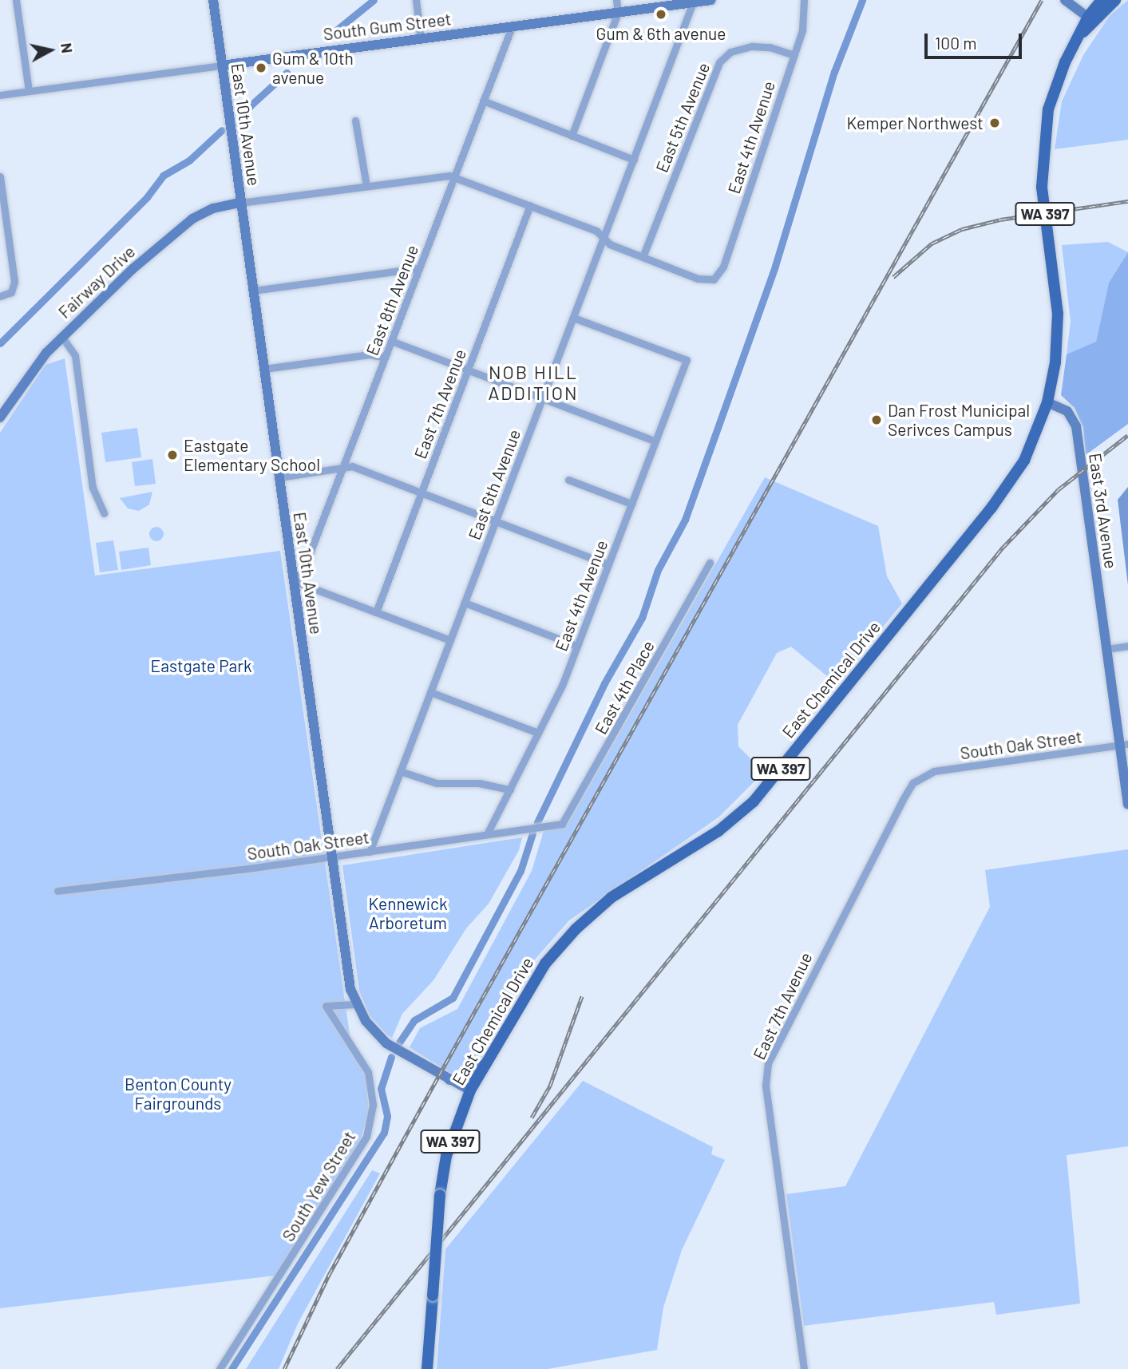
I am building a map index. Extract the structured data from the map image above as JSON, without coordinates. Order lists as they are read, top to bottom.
{
  "streets": {
    "main road": ["WA 397", "East Chemical Drive"],
    "street": [
      "South Gum Street",
      "East 5th Avenue",
      "East 10th Avenue",
      "East 4th Avenue",
      "Fairway Drive",
      "East 8th Avenue",
      "East 7th Avenue",
      "East 6th Avenue",
      "East 3rd Avenue",
      "East 4th Place",
      "South Oak Street",
      "South Yew Street"
    ]
  },
  "crossings": [
    ["South Gum Street", "East 10th Avenue"],
    ["South Gum Street", "East 8th Avenue"],
    ["South Gum Street", "East 6th Avenue"],
    ["East 5th Avenue", "East 4th Avenue"],
    ["East 10th Avenue", "Fairway Drive"],
    ["East 10th Avenue", "East 8th Avenue"],
    ["East 10th Avenue", "South Oak Street"],
    ["East 10th Avenue", "South Yew Street"],
    ["East 4th Avenue", "East 6th Avenue"],
    ["East 4th Avenue", "South Oak Street"],
    ["WA 397", "East Chemical Drive"],
    ["East 7th Avenue", "South Oak Street"],
    ["East 6th Avenue", "South Oak Street"],
    ["East 3rd Avenue", "East Chemical Drive"],
    ["East 3rd Avenue", "South Oak Street"],
    ["East 4th Place", "South Oak Street"]
  ],
  "districts": ["NOB HILL ADDITION"],
  "parks": ["Eastgate Park", "Kennewick Arboretum", "Benton County Fairgrounds"],
  "places": [
    "Gum & 6th avenue",
    "Gum & 10th avenue",
    "Kemper Northwest",
    "Dan Frost Municipal Serivces Campus",
    "Eastgate Elementary School"
  ],
  "scale_bar": "100 m",
  "north": "right"
}
